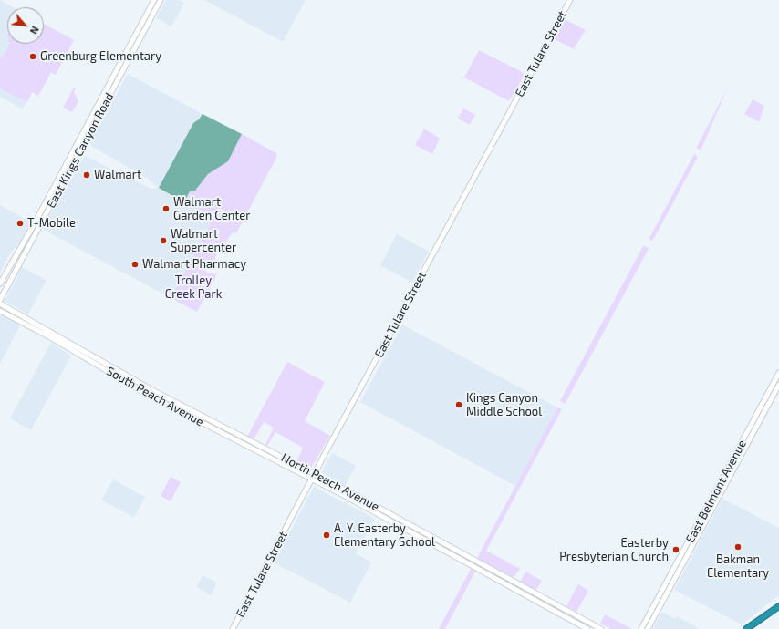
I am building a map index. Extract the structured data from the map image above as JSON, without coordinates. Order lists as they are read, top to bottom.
{
  "streets": {
    "main road": [
      "East Tulare Street",
      "East Kings Canyon Road",
      "South Peach Avenue",
      "North Peach Avenue",
      "East Belmont Avenue"
    ]
  },
  "crossings": [
    ["East Tulare Street", "South Peach Avenue"],
    ["East Tulare Street", "North Peach Avenue"],
    ["South Peach Avenue", "North Peach Avenue"]
  ],
  "parks": ["Trolley Creek Park"],
  "places": [
    "Greenburg Elementary",
    "Walmart",
    "Walmart Garden Center",
    "T-Mobile",
    "Walmart Supercenter",
    "Walmart Pharmacy",
    "Kings Canyon Middle School",
    "A. Y. Easterby Elementary School",
    "Bakman Elementary",
    "Easterby Presbyterian Church"
  ],
  "north": "bottom right"
}
